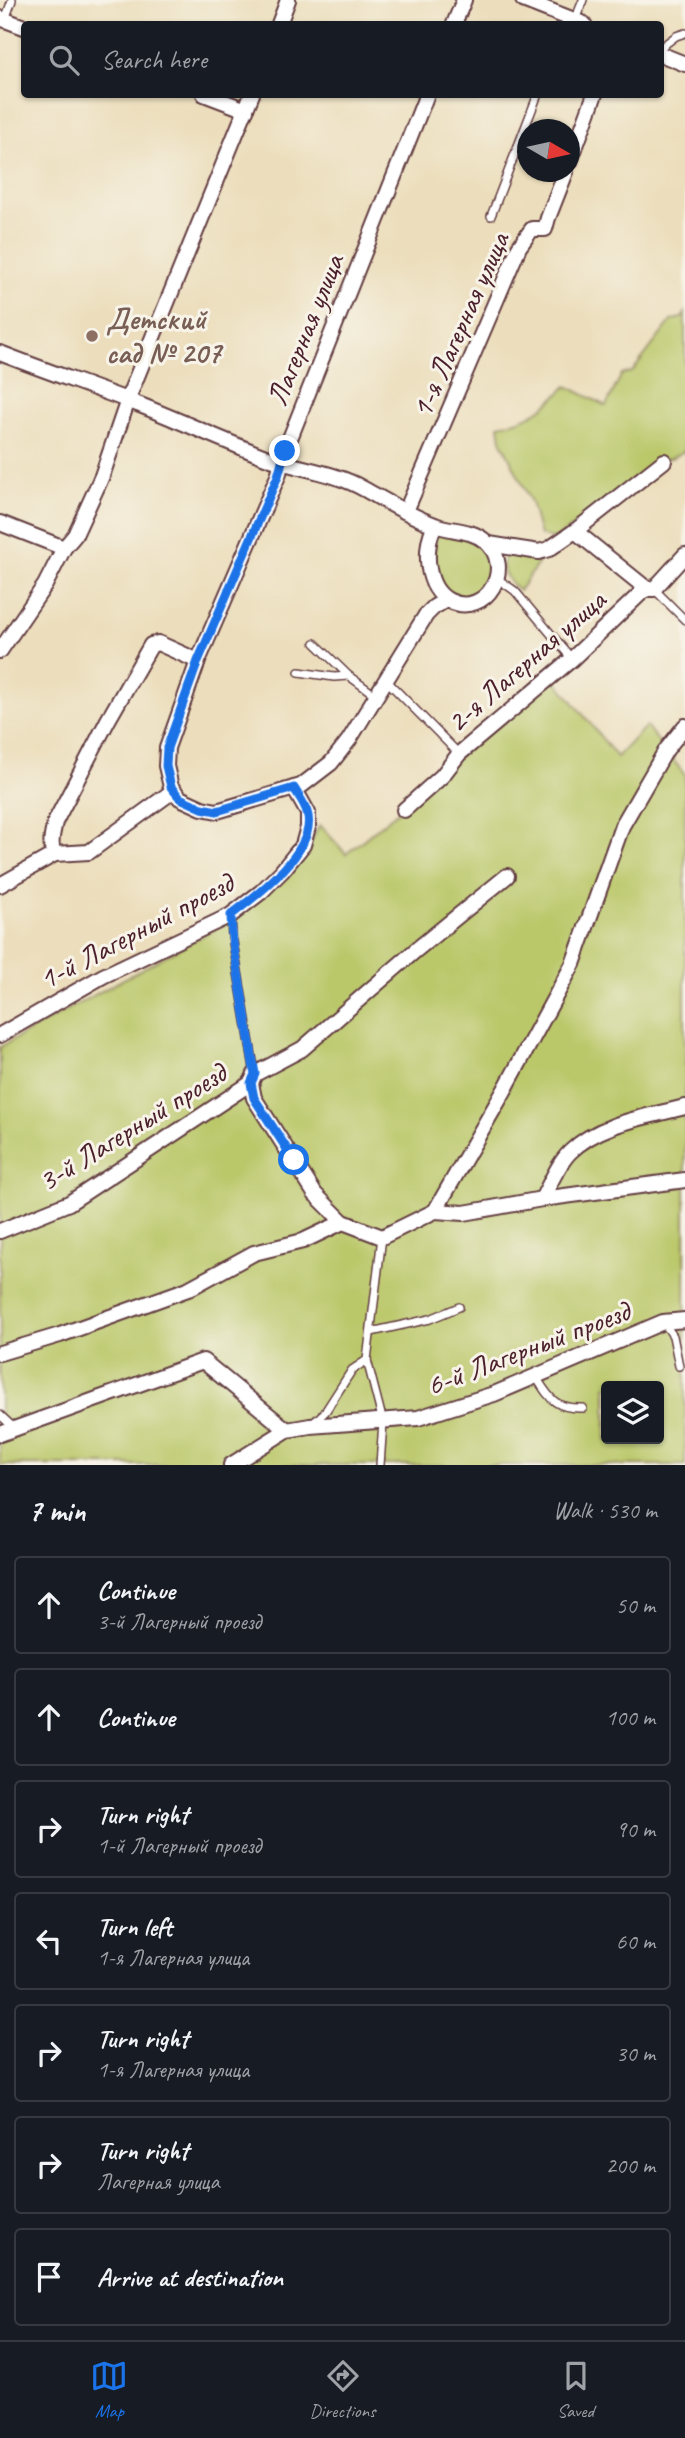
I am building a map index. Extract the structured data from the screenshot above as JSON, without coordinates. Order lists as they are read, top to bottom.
{
  "streets": {
    "street": [
      "1-я Лагерная улица",
      "Лагерная улица",
      "2-я Лагерная улица",
      "1-й Лагерный проезд",
      "3-й Лагерный проезд",
      "6-й Лагерный проезд"
    ]
  },
  "places": ["Детский сад № 207"],
  "north": "right",
  "page": {
    "search": "Search here",
    "heading": ["7 min", "Walk · 530 m"],
    "list": [
      ["Continue", "3-й Лагерный проезд", "50 m"],
      ["Continue", "100 m"],
      ["Turn right", "1-й Лагерный проезд", "90 m"],
      ["Turn left", "1-я Лагерная улица", "60 m"],
      ["Turn right", "1-я Лагерная улица", "30 m"],
      ["Turn right", "Лагерная улица", "200 m"],
      "Arrive at destination"
    ],
    "nav": ["Map", "Directions", "Saved"]
  }
}
